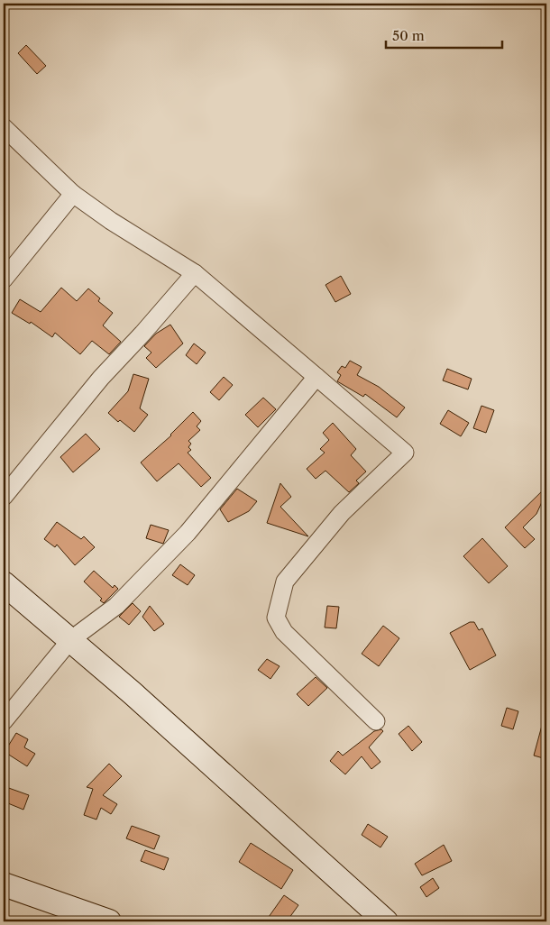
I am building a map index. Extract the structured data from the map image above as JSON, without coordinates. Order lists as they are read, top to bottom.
{
  "scale_bar": "50 m"
}
